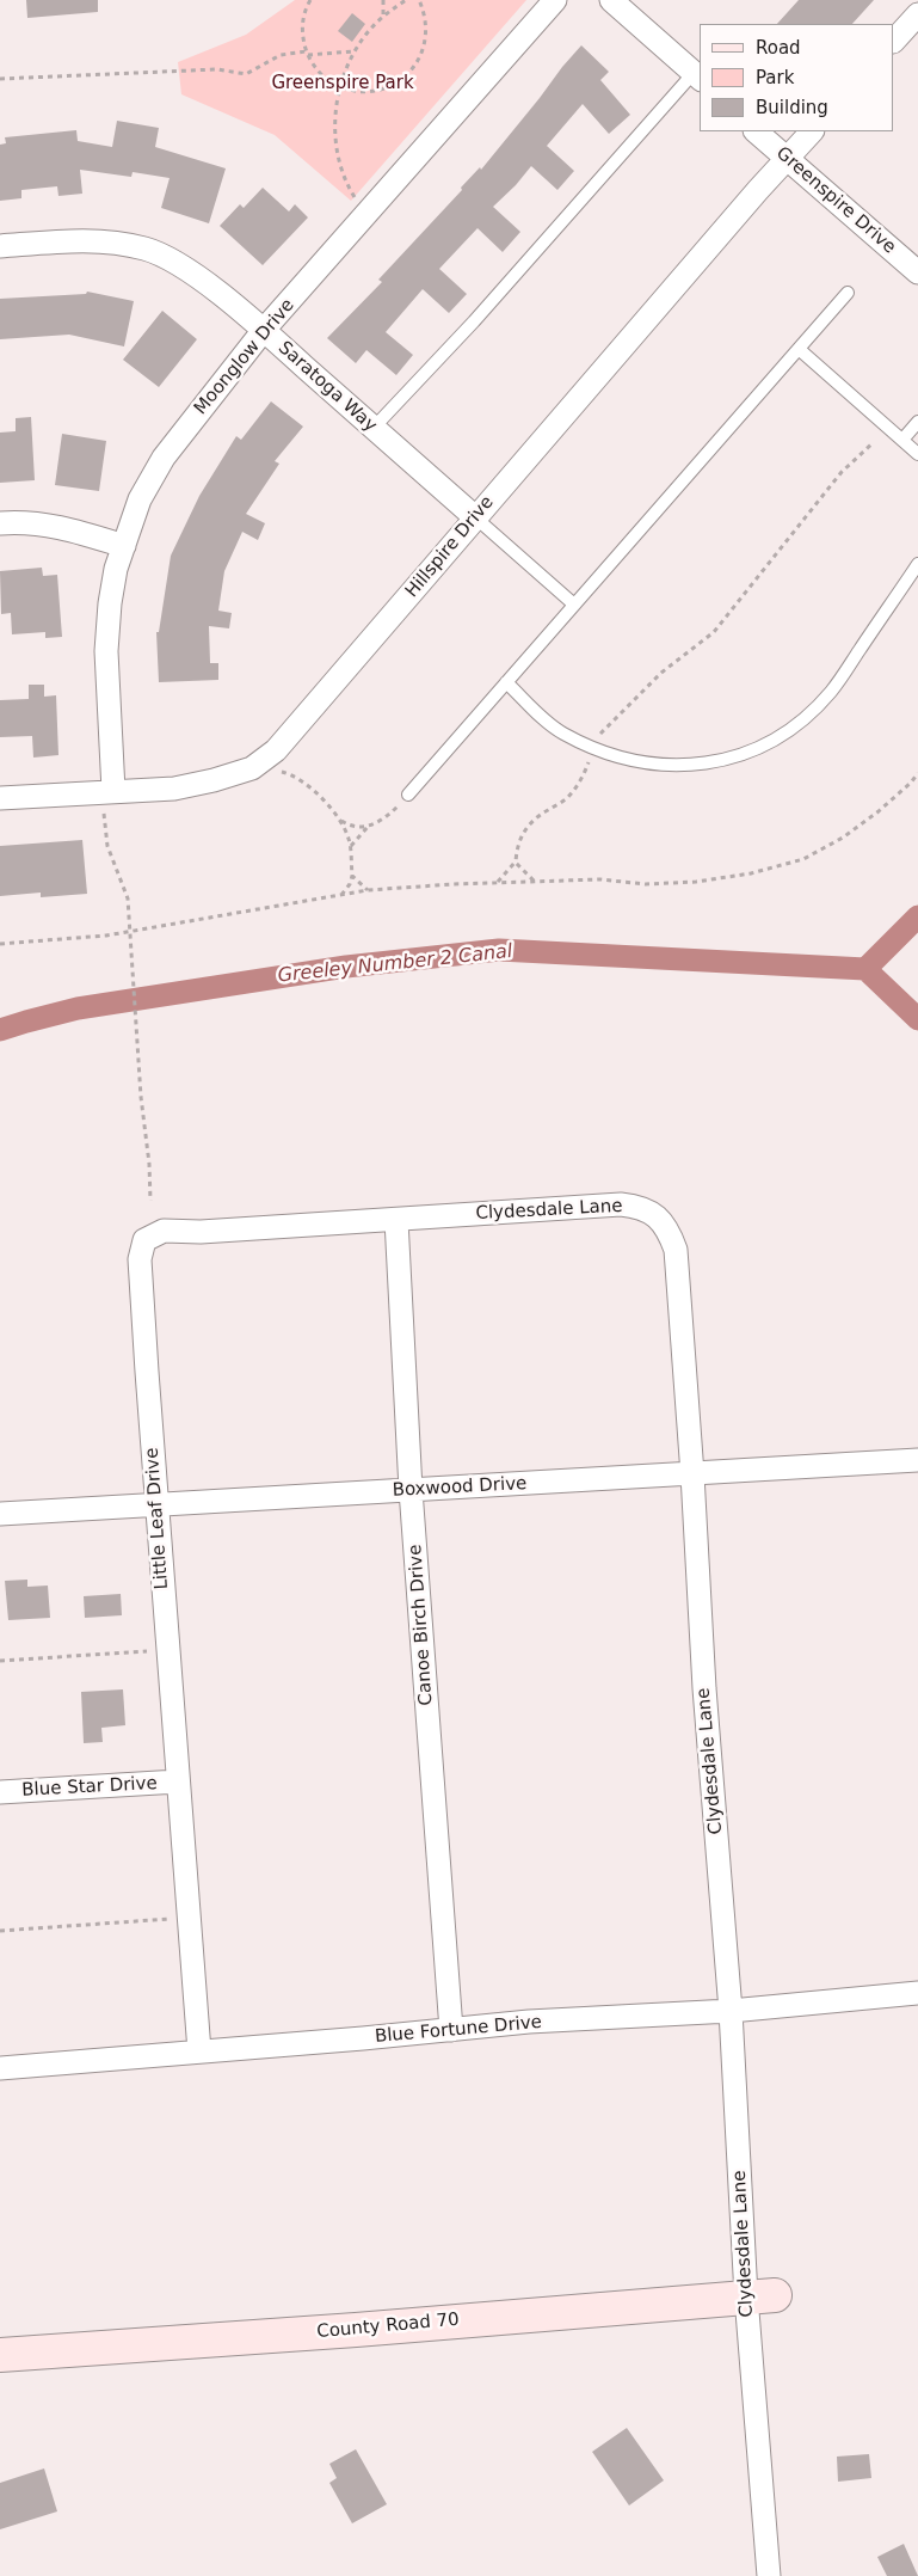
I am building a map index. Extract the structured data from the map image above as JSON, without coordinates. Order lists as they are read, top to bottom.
{
  "streets": {
    "street": [
      "Greenspire Drive",
      "Moonglow Drive",
      "Saratoga Way",
      "Hillspire Drive",
      "Clydesdale Lane",
      "Boxwood Drive",
      "Little Leaf Drive",
      "Canoe Birch Drive",
      "Blue Star Drive",
      "Blue Fortune Drive",
      "County Road 70"
    ]
  },
  "crossings": [
    ["Greenspire Drive", "Hillspire Drive"],
    ["Moonglow Drive", "Saratoga Way"],
    ["Moonglow Drive", "Hillspire Drive"],
    ["Saratoga Way", "Hillspire Drive"],
    ["Clydesdale Lane", "Boxwood Drive"],
    ["Clydesdale Lane", "Little Leaf Drive"],
    ["Clydesdale Lane", "Canoe Birch Drive"],
    ["Clydesdale Lane", "Blue Fortune Drive"],
    ["Clydesdale Lane", "County Road 70"],
    ["Boxwood Drive", "Little Leaf Drive"],
    ["Boxwood Drive", "Canoe Birch Drive"],
    ["Little Leaf Drive", "Canoe Birch Drive"],
    ["Little Leaf Drive", "Blue Star Drive"],
    ["Little Leaf Drive", "Blue Fortune Drive"],
    ["Canoe Birch Drive", "Blue Fortune Drive"]
  ],
  "water": ["Greeley Number 2 Canal"],
  "parks": ["Greenspire Park"],
  "legend": ["Road", "Park", "Building"]
}
